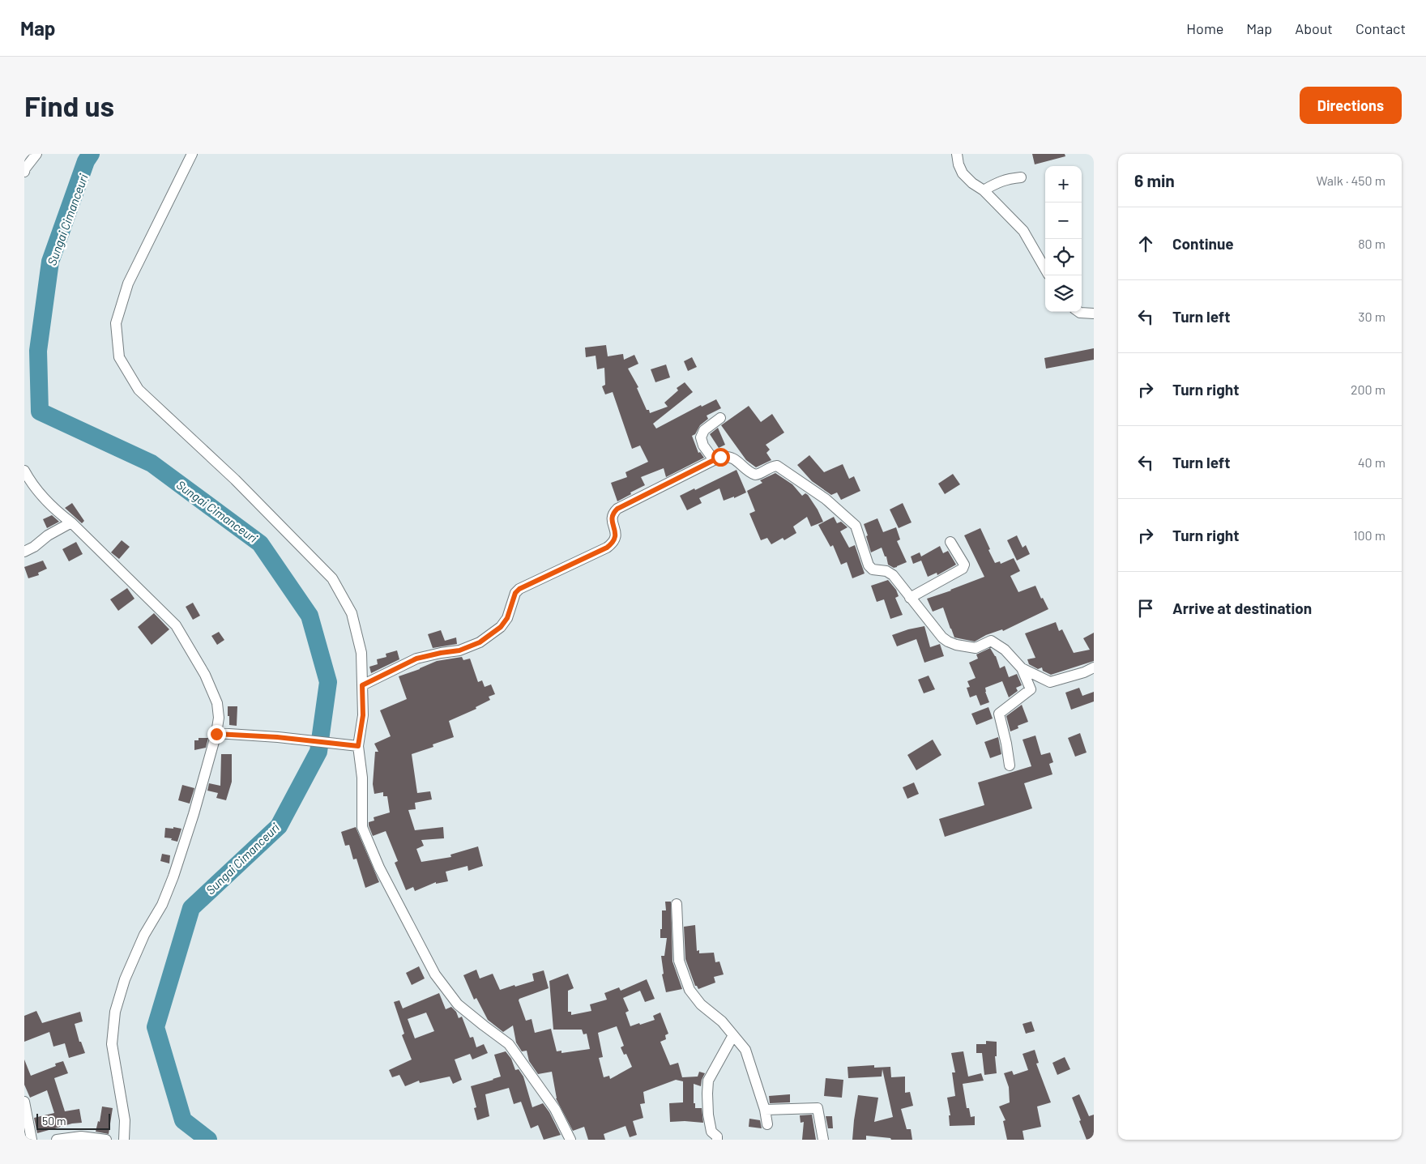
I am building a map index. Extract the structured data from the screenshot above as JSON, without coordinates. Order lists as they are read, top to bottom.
{
  "water": ["Sungai Cimanceuri"],
  "scale_bar": "50 m",
  "page": {
    "header": "Map",
    "nav": [
      "Home",
      "Map",
      "About",
      "Contact"
    ],
    "buttons": "Directions",
    "title": "Find us",
    "heading": ["6 min", "Walk · 450 m"],
    "map_buttons": ["+", "−"],
    "list": [
      ["Continue", "80 m"],
      ["Turn left", "30 m"],
      ["Turn right", "200 m"],
      ["Turn left", "40 m"],
      ["Turn right", "100 m"],
      "Arrive at destination"
    ],
    "scale": "50 m"
  }
}
